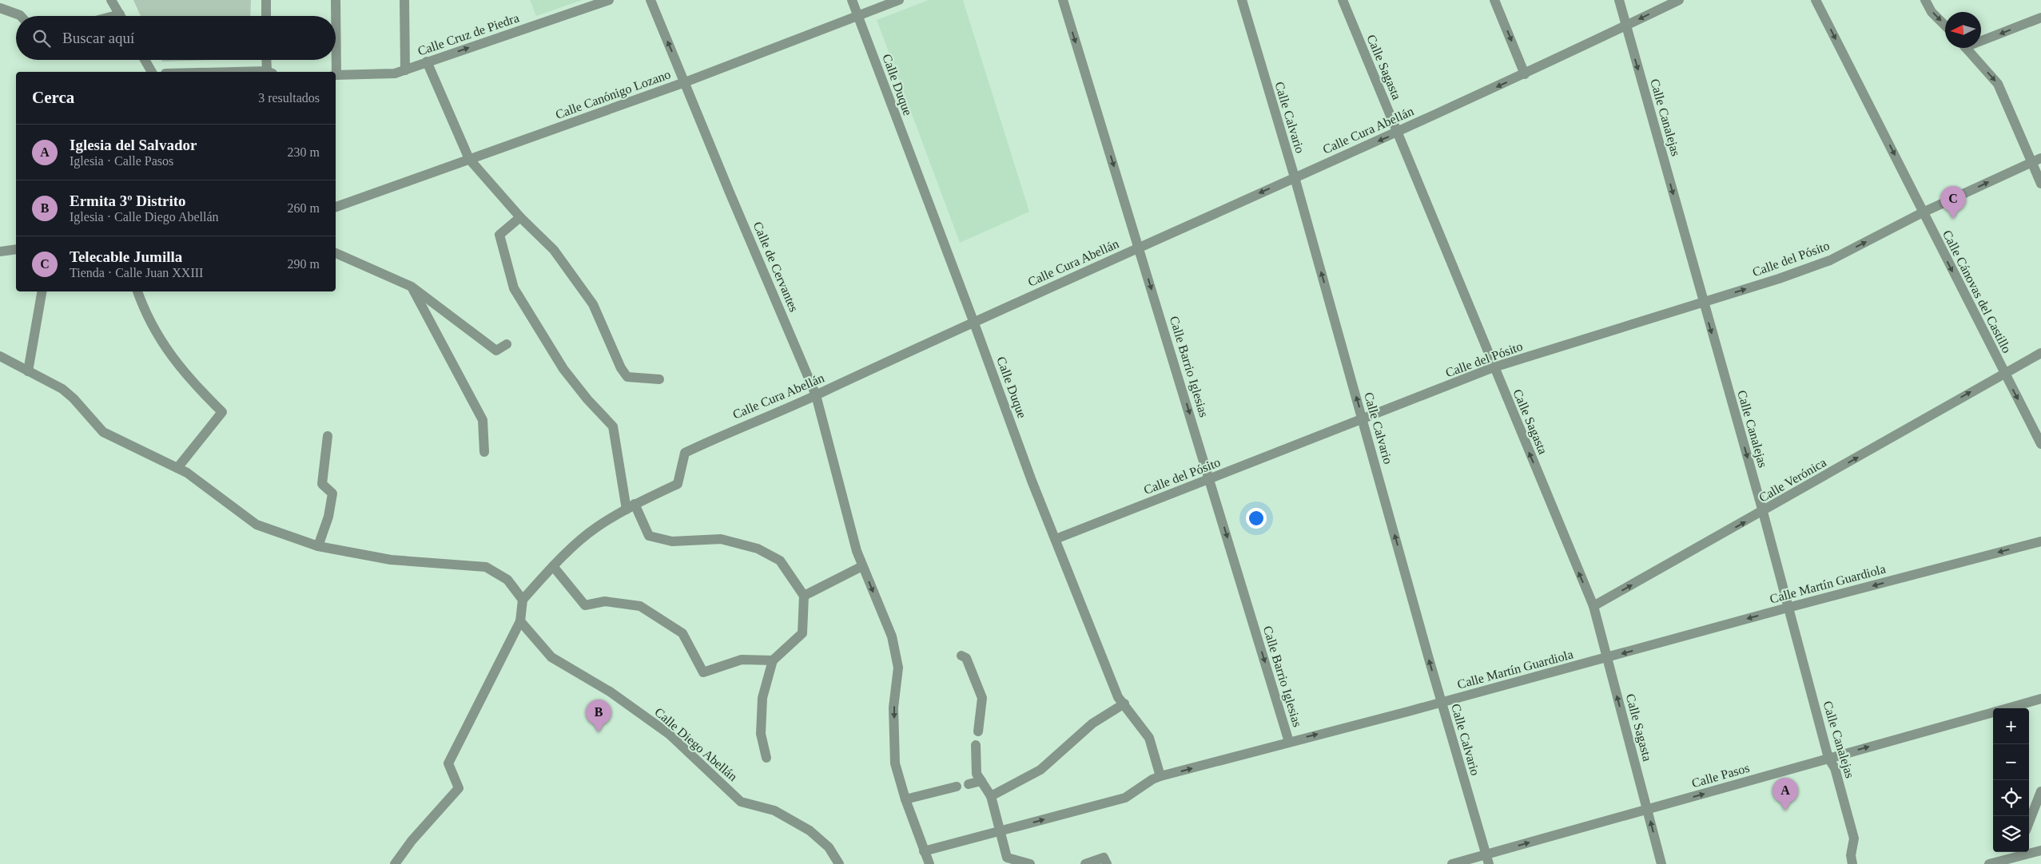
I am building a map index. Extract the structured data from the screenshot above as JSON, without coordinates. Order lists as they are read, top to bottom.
{
  "streets": {
    "street": [
      "Calle Cruz de Piedra",
      "Calle Sagasta",
      "Calle Duque",
      "Calle Canónigo Lozano",
      "Calle Calvario",
      "Calle Canalejas",
      "Calle Cura Abellán",
      "Calle del Pósito",
      "Calle de Cervantes",
      "Calle Cánovas del Castillo",
      "Calle Barrio Iglesias",
      "Calle Verónica",
      "Calle Martín Guardiola",
      "Calle Diego Abellán",
      "Calle Pasos"
    ]
  },
  "crossings": [
    ["Calle Sagasta", "Calle Cura Abellán"],
    ["Calle Sagasta", "Calle del Pósito"],
    ["Calle Sagasta", "Calle Verónica"],
    ["Calle Sagasta", "Calle Martín Guardiola"],
    ["Calle Sagasta", "Calle Pasos"],
    ["Calle Duque", "Calle Canónigo Lozano"],
    ["Calle Duque", "Calle Cura Abellán"],
    ["Calle Duque", "Calle del Pósito"],
    ["Calle Duque", "Calle Martín Guardiola"],
    ["Calle Canónigo Lozano", "Calle de Cervantes"],
    ["Calle Calvario", "Calle Cura Abellán"],
    ["Calle Calvario", "Calle del Pósito"],
    ["Calle Calvario", "Calle Martín Guardiola"],
    ["Calle Calvario", "Calle Pasos"],
    ["Calle Canalejas", "Calle Cura Abellán"],
    ["Calle Canalejas", "Calle del Pósito"],
    ["Calle Canalejas", "Calle Verónica"],
    ["Calle Canalejas", "Calle Martín Guardiola"],
    ["Calle Canalejas", "Calle Pasos"],
    ["Calle Cura Abellán", "Calle de Cervantes"],
    ["Calle Cura Abellán", "Calle Barrio Iglesias"],
    ["Calle del Pósito", "Calle Cánovas del Castillo"],
    ["Calle del Pósito", "Calle Barrio Iglesias"],
    ["Calle de Cervantes", "Calle Martín Guardiola"],
    ["Calle Cánovas del Castillo", "Calle Verónica"],
    ["Calle Barrio Iglesias", "Calle Martín Guardiola"]
  ],
  "one_way": [
    "Calle Cruz de Piedra",
    "Calle Sagasta",
    "Calle Calvario",
    "Calle Canalejas",
    "Calle Cura Abellán",
    "Calle Cánovas del Castillo",
    "Calle Barrio Iglesias",
    "Calle Verónica",
    "Calle Pasos"
  ],
  "north": "left",
  "page": {
    "search": "Buscar aquí",
    "heading": ["Cerca", "3 resultados"],
    "list": [
      {
        "mark": "A",
        "name": "Iglesia del Salvador",
        "note": "Iglesia · Calle Pasos",
        "value": "230 m"
      },
      {
        "mark": "B",
        "name": "Ermita 3º Distrito",
        "note": "Iglesia · Calle Diego Abellán",
        "value": "260 m"
      },
      {
        "mark": "C",
        "name": "Telecable Jumilla",
        "note": "Tienda · Calle Juan XXIII",
        "value": "290 m"
      }
    ],
    "pins": ["C", "B", "A"],
    "map_buttons": ["+", "−"]
  }
}
